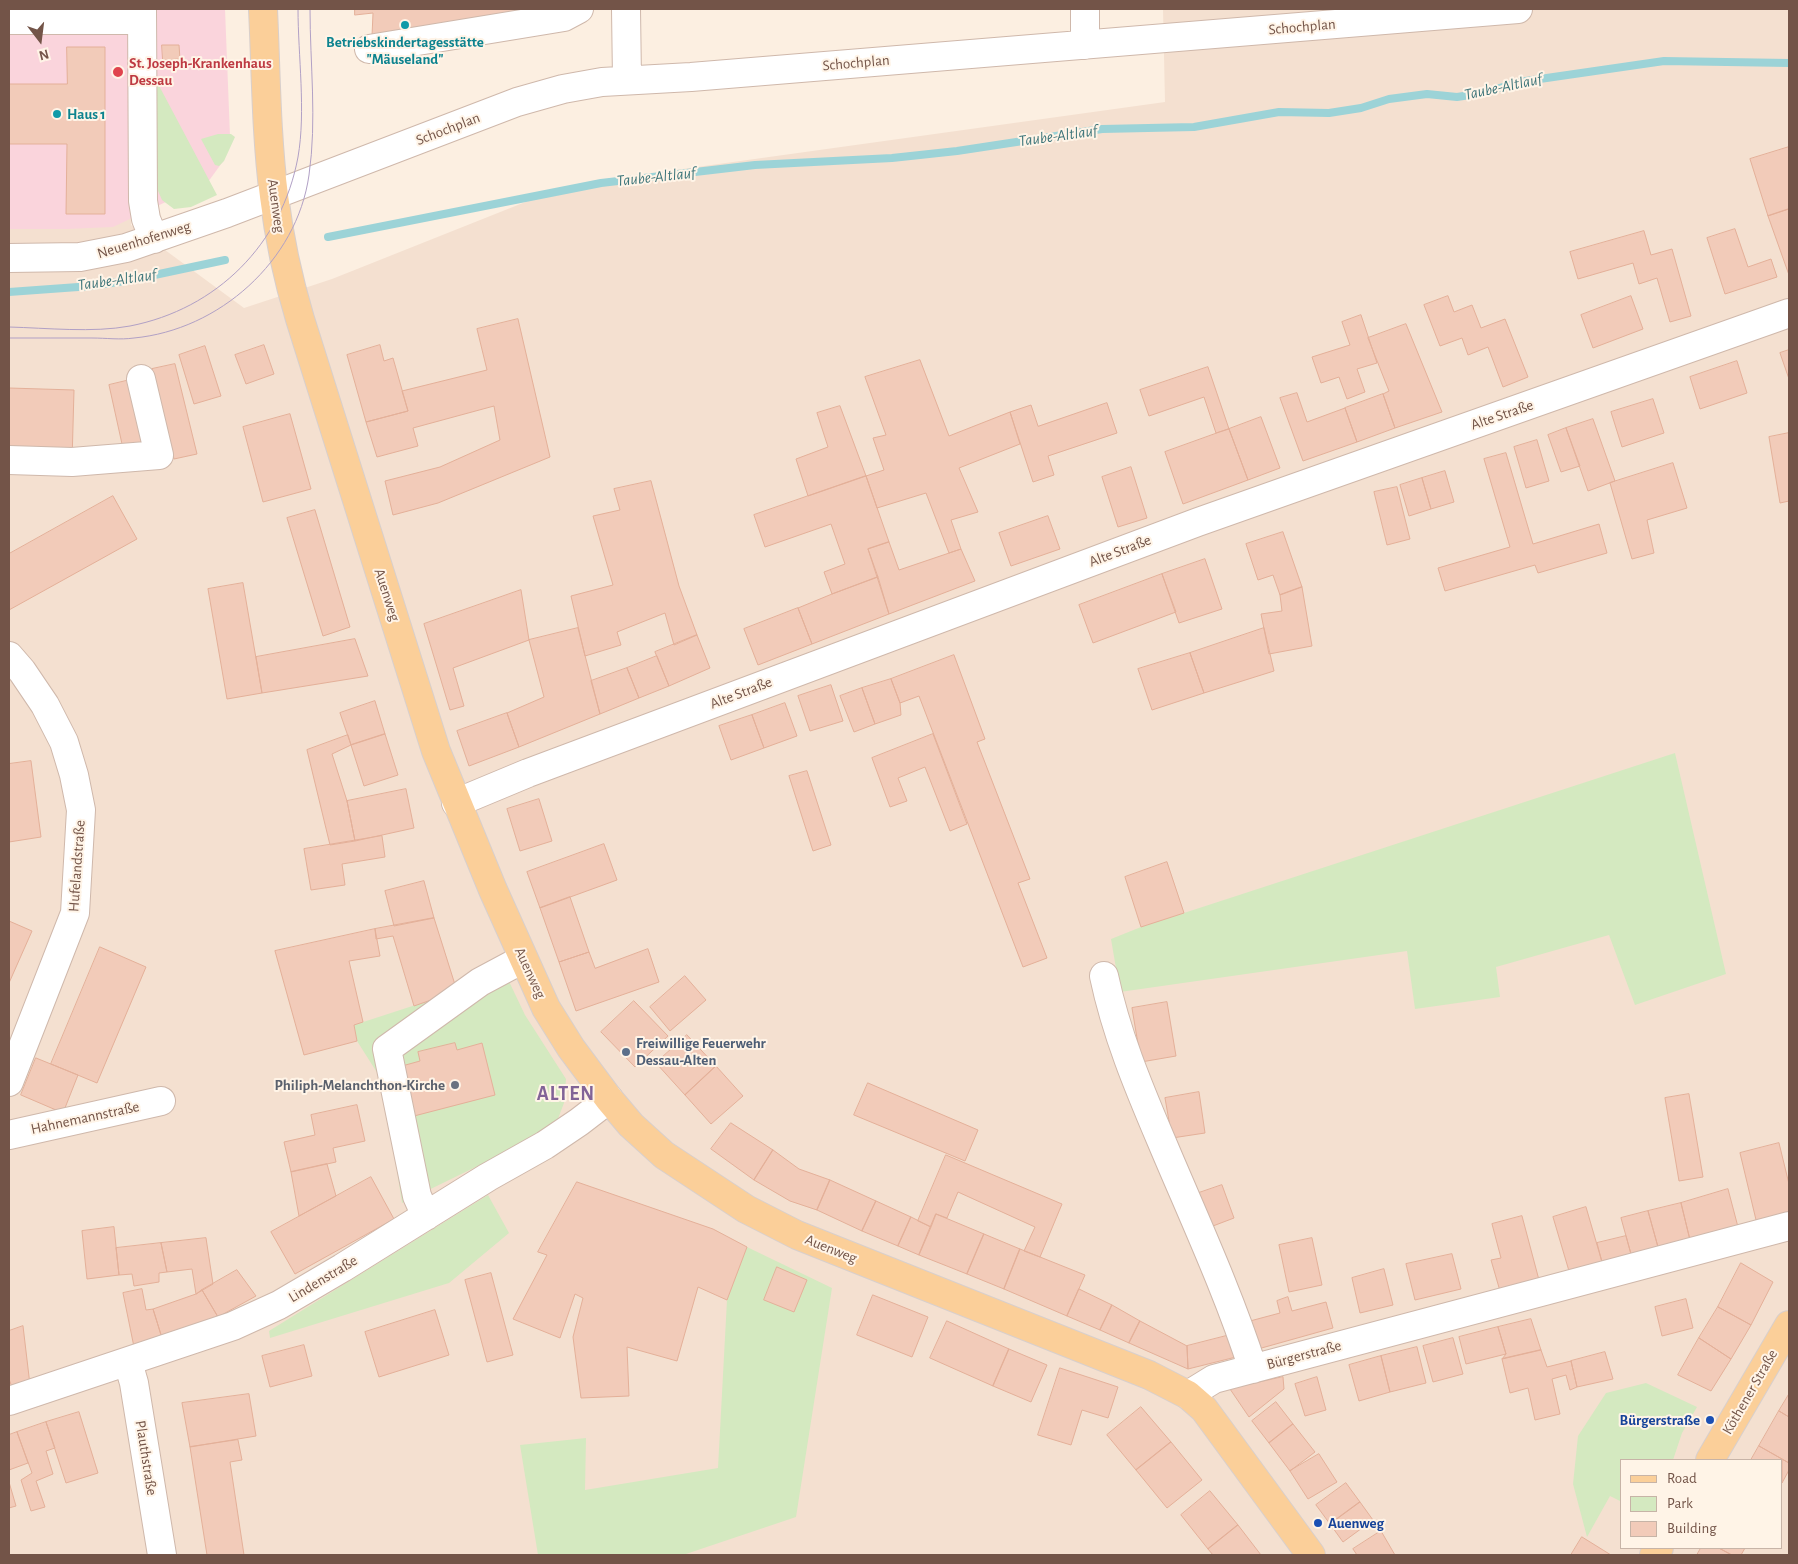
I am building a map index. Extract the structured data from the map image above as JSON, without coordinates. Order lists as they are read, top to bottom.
{
  "streets": {
    "main road": ["Auenweg", "Köthener Straße"],
    "street": [
      "Schochplan",
      "Neuenhofenweg",
      "Alte Straße",
      "Hufelandstraße",
      "Hahnemannstraße",
      "Lindenstraße",
      "Bürgerstraße",
      "Plauthstraße"
    ]
  },
  "crossings": [
    ["Schochplan", "Auenweg"],
    ["Schochplan", "Neuenhofenweg"],
    ["Auenweg", "Neuenhofenweg"],
    ["Auenweg", "Alte Straße"],
    ["Auenweg", "Lindenstraße"],
    ["Auenweg", "Bürgerstraße"],
    ["Lindenstraße", "Plauthstraße"]
  ],
  "districts": ["ALTEN"],
  "water": ["Taube-Altlauf"],
  "places": [
    "Betriebskindertagesstätte \"Mäuseland\"",
    "St. Joseph-Krankenhaus Dessau",
    "Haus 1",
    "Freiwillige Feuerwehr Dessau-Alten",
    "Philiph-Melanchthon-Kirche",
    "Bürgerstraße",
    "Auenweg"
  ],
  "legend": ["Road", "Park", "Building"],
  "north": "bottom"
}
